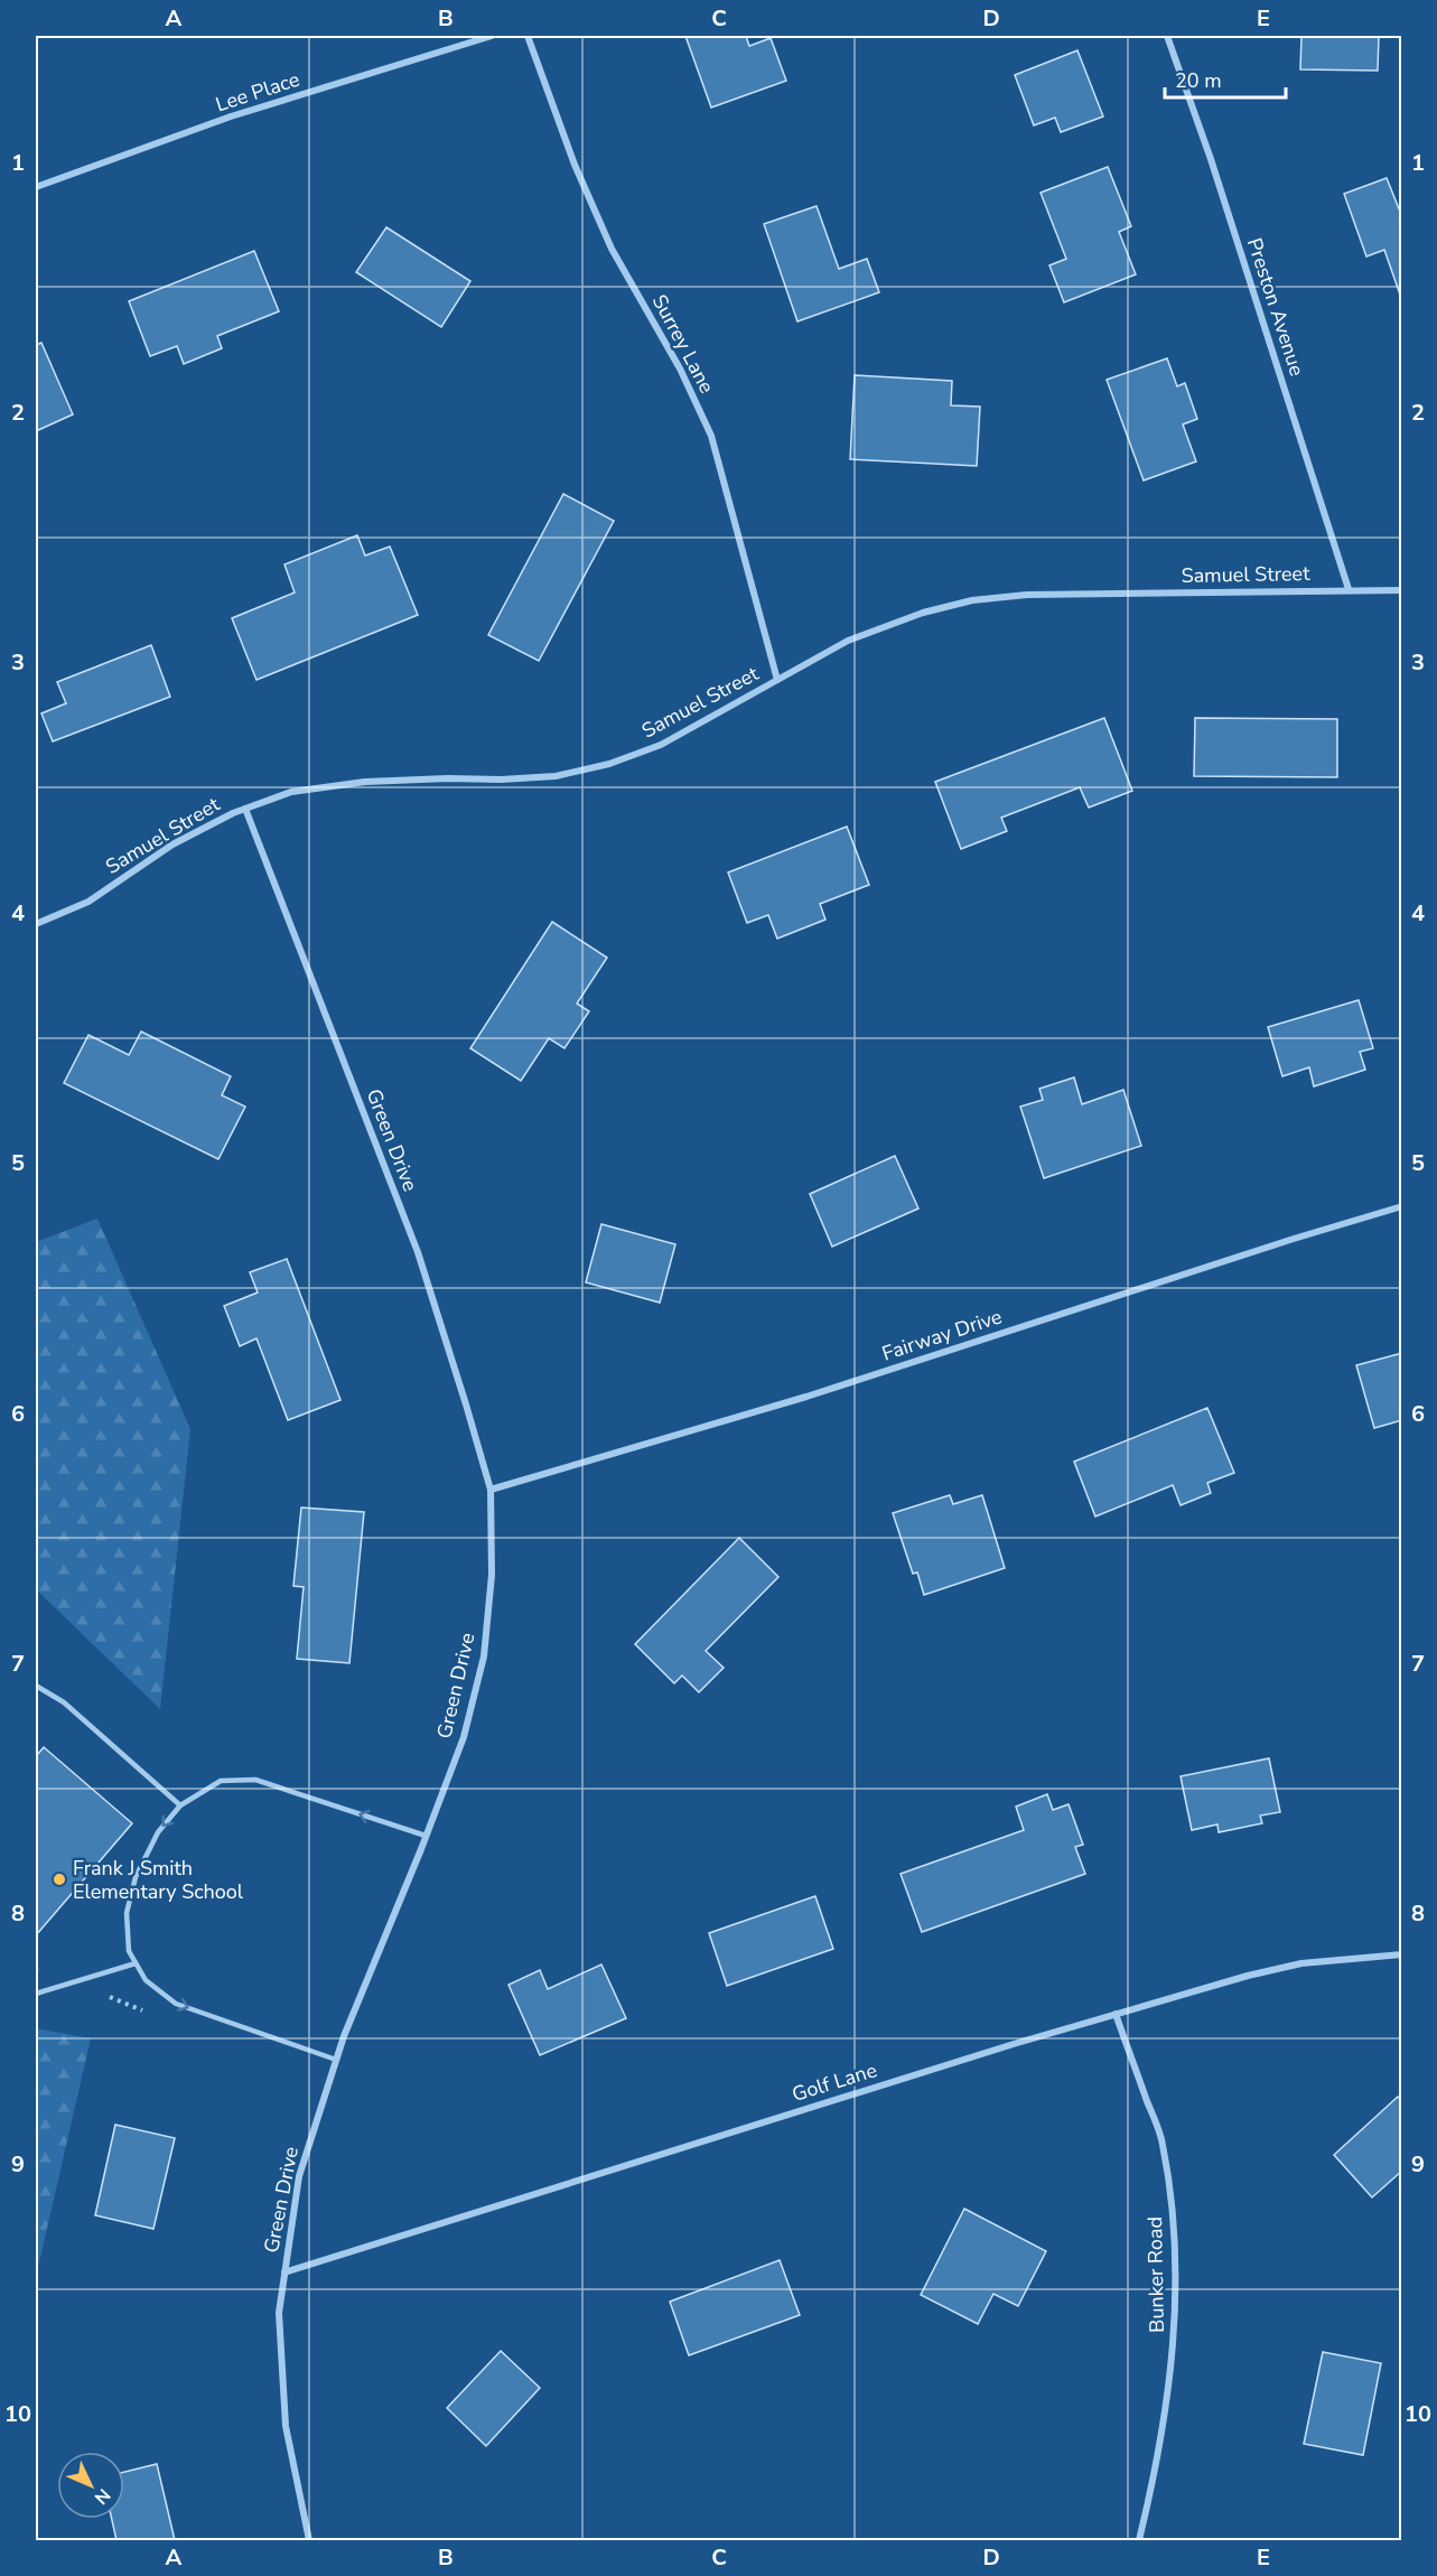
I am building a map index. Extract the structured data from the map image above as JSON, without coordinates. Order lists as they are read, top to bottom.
{
  "streets": {
    "street": [
      "Lee Place",
      "Preston Avenue",
      "Surrey Lane",
      "Samuel Street",
      "Green Drive",
      "Fairway Drive",
      "Golf Lane",
      "Bunker Road"
    ]
  },
  "crossings": [
    ["Preston Avenue", "Samuel Street"],
    ["Surrey Lane", "Samuel Street"],
    ["Samuel Street", "Green Drive"],
    ["Green Drive", "Fairway Drive"],
    ["Green Drive", "Golf Lane"],
    ["Golf Lane", "Bunker Road"]
  ],
  "places": ["Frank J Smith Elementary School"],
  "scale_bar": "20 m",
  "north": "bottom right",
  "grid": {
    "columns": [
      "A",
      "B",
      "C",
      "D",
      "E"
    ],
    "rows": [
      "1",
      "2",
      "3",
      "4",
      "5",
      "6",
      "7",
      "8",
      "9",
      "10"
    ]
  }
}
